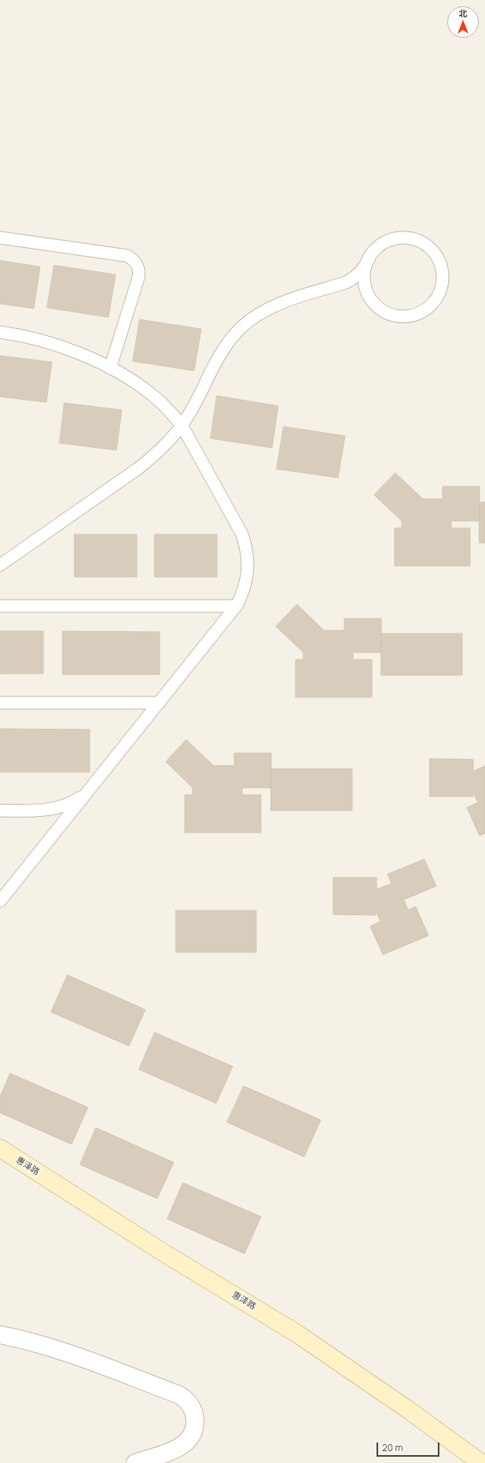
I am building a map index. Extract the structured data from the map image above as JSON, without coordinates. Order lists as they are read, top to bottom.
{
  "streets": {
    "street": ["惠泽路"]
  },
  "scale_bar": "20 m",
  "north": "top"
}
